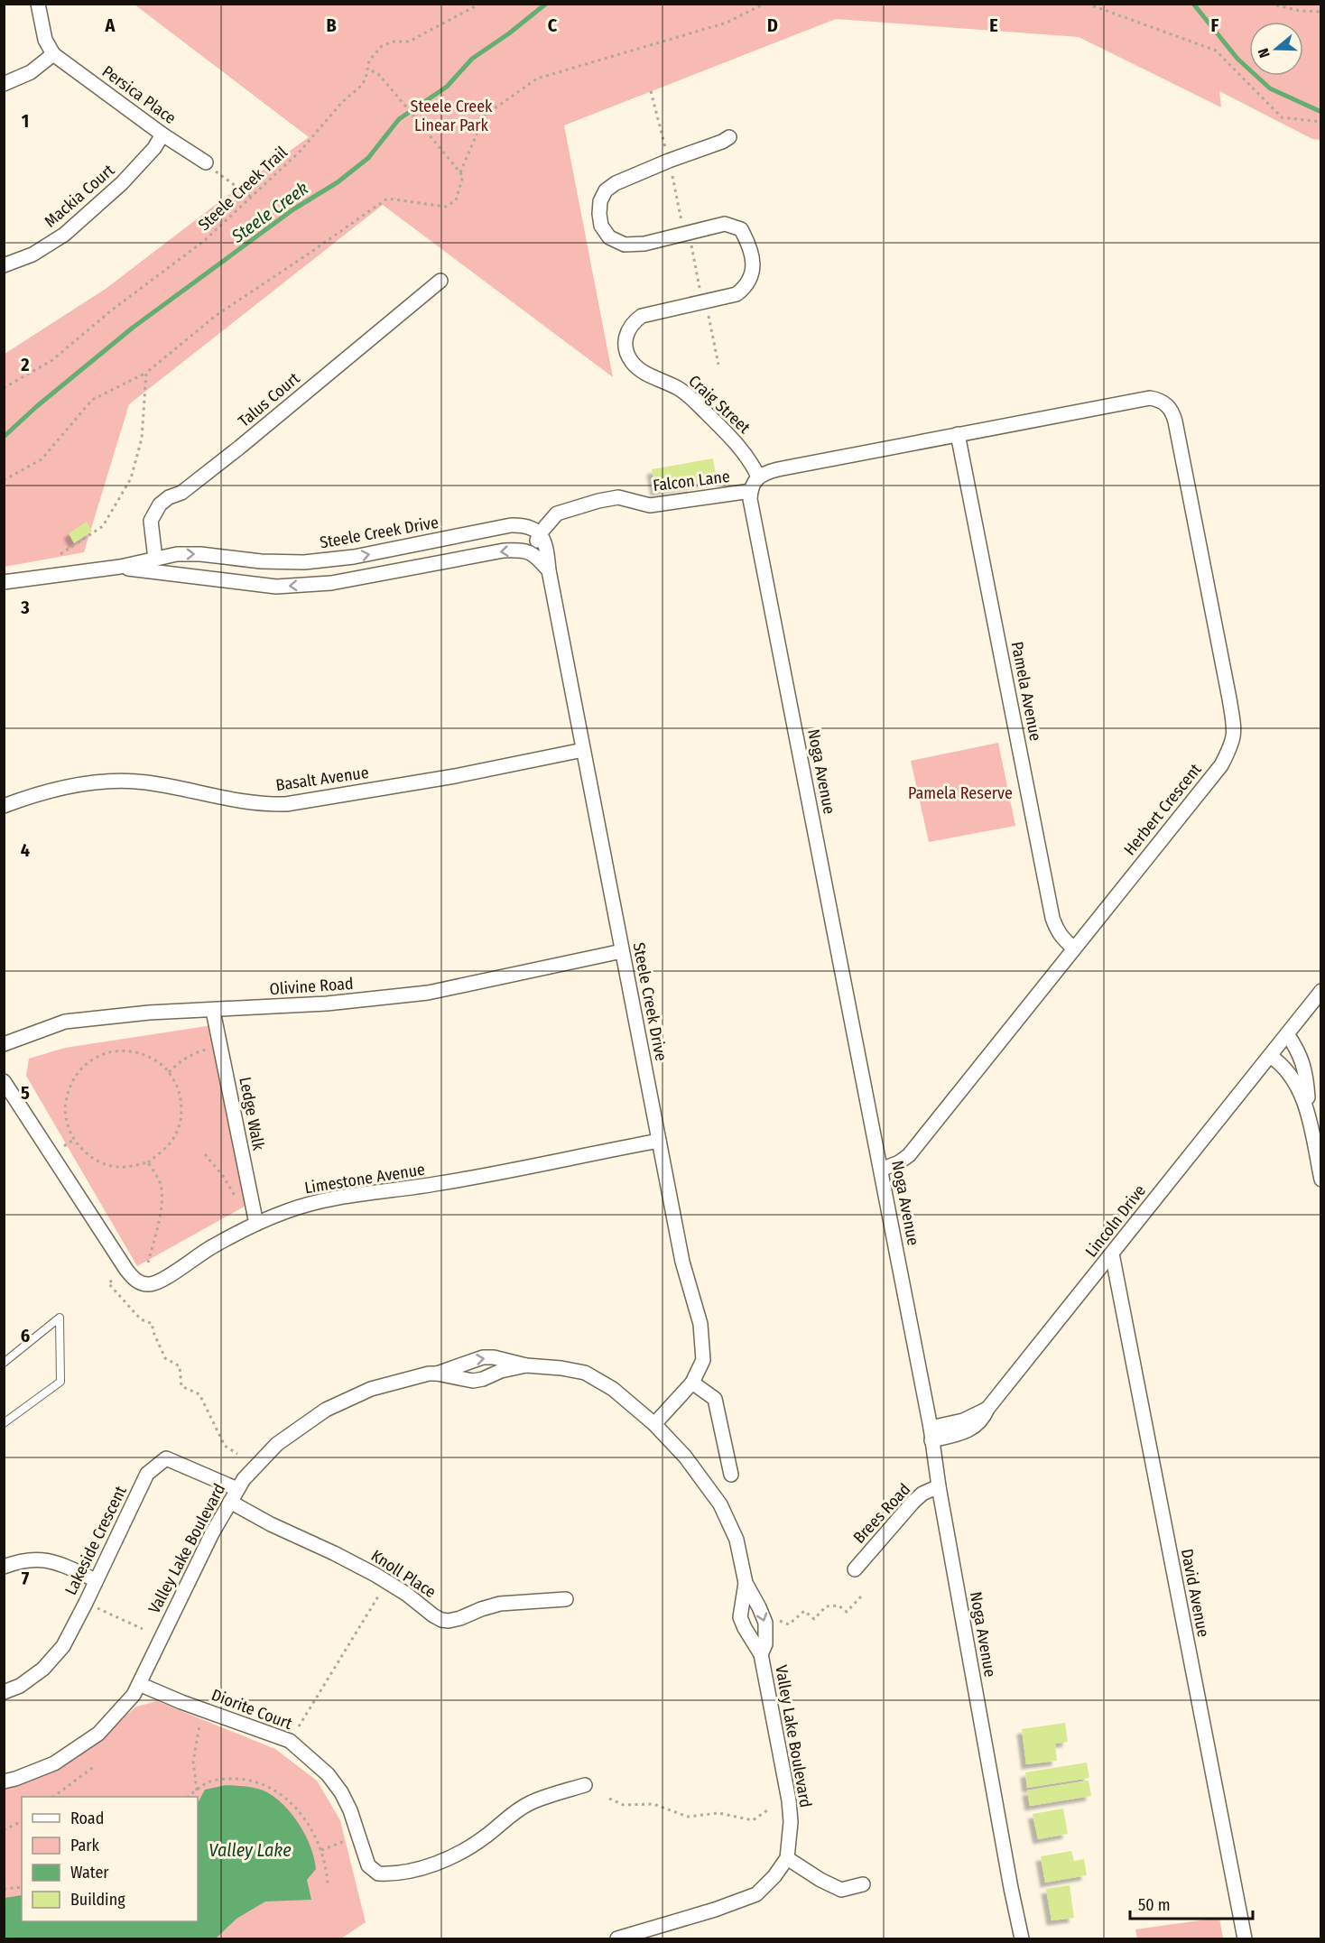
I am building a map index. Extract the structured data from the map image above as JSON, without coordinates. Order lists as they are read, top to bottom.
{
  "streets": {
    "street": [
      "Persica Place",
      "Mackia Court",
      "Talus Court",
      "Craig Street",
      "Falcon Lane",
      "Steele Creek Drive",
      "Pamela Avenue",
      "Noga Avenue",
      "Basalt Avenue",
      "Herbert Crescent",
      "Olivine Road",
      "Ledge Walk",
      "Limestone Avenue",
      "Lincoln Drive",
      "Brees Road",
      "Lakeside Crescent",
      "Valley Lake Boulevard",
      "Knoll Place",
      "David Avenue",
      "Diorite Court"
    ],
    "path": ["Steele Creek Trail"]
  },
  "crossings": [
    ["Persica Place", "Mackia Court"],
    ["Talus Court", "Steele Creek Drive"],
    ["Falcon Lane", "Steele Creek Drive"],
    ["Falcon Lane", "Noga Avenue"],
    ["Steele Creek Drive", "Basalt Avenue"],
    ["Steele Creek Drive", "Olivine Road"],
    ["Steele Creek Drive", "Limestone Avenue"],
    ["Steele Creek Drive", "Valley Lake Boulevard"],
    ["Pamela Avenue", "Herbert Crescent"],
    ["Noga Avenue", "Herbert Crescent"],
    ["Noga Avenue", "Lincoln Drive"],
    ["Noga Avenue", "Brees Road"],
    ["Olivine Road", "Ledge Walk"],
    ["Ledge Walk", "Limestone Avenue"],
    ["Lincoln Drive", "David Avenue"],
    ["Lakeside Crescent", "Valley Lake Boulevard"],
    ["Valley Lake Boulevard", "Knoll Place"],
    ["Valley Lake Boulevard", "Diorite Court"]
  ],
  "water": ["Steele Creek", "Valley Lake"],
  "parks": ["Steele Creek Linear Park", "Pamela Reserve"],
  "legend": [
    "Road",
    "Park",
    "Water",
    "Building"
  ],
  "scale_bar": "50 m",
  "north": "left",
  "grid": {
    "columns": [
      "A",
      "B",
      "C",
      "D",
      "E",
      "F"
    ],
    "rows": [
      "1",
      "2",
      "3",
      "4",
      "5",
      "6",
      "7"
    ]
  }
}
